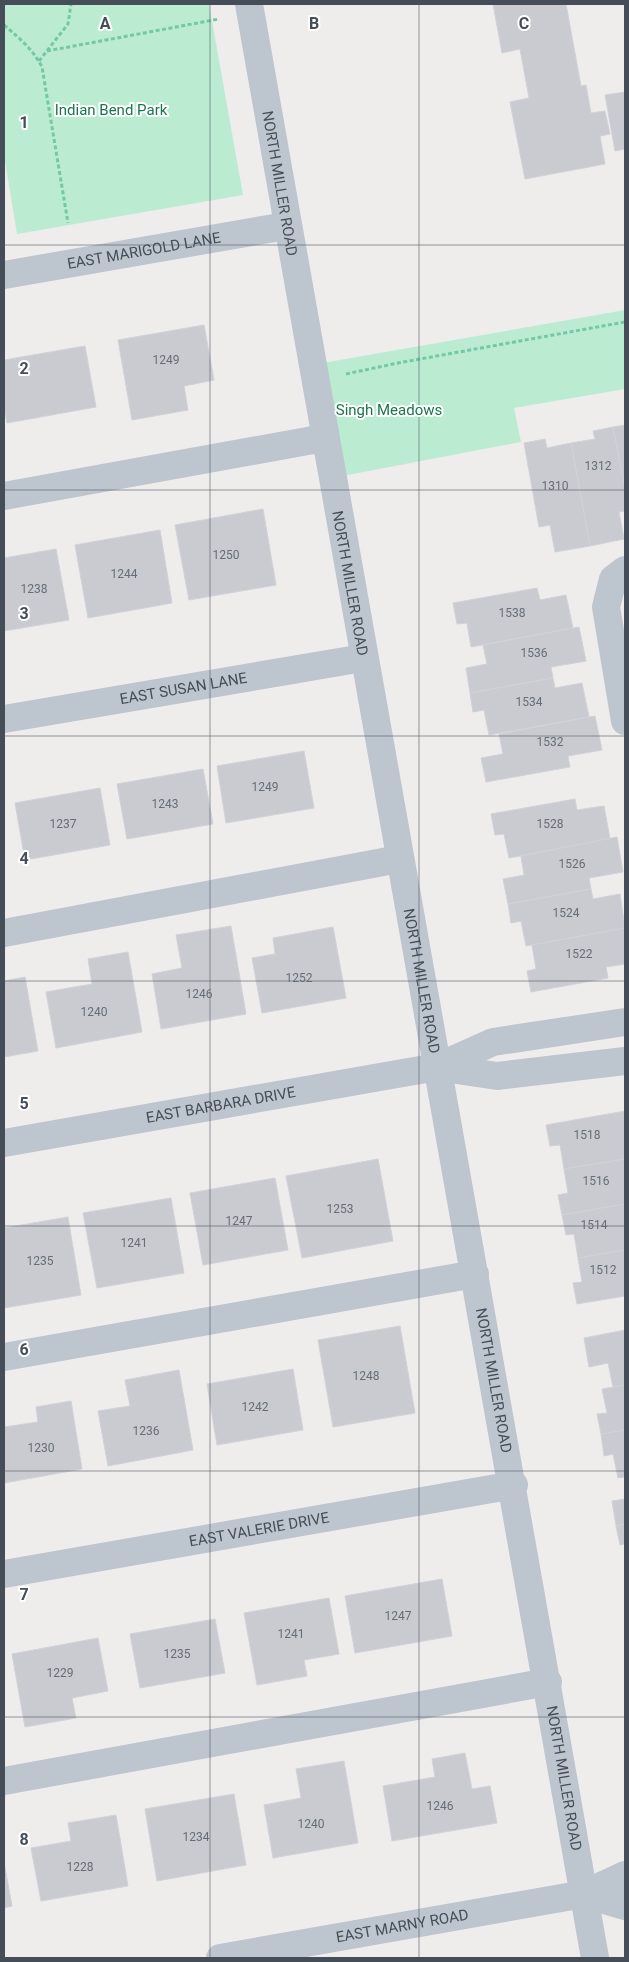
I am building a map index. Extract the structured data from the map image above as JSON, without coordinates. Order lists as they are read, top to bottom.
{
  "streets": {
    "street": [
      "NORTH MILLER ROAD",
      "EAST MARIGOLD LANE",
      "EAST SUSAN LANE",
      "EAST BARBARA DRIVE",
      "EAST VALERIE DRIVE",
      "EAST MARNY ROAD"
    ]
  },
  "crossings": [
    ["NORTH MILLER ROAD", "EAST MARIGOLD LANE"],
    ["NORTH MILLER ROAD", "EAST SUSAN LANE"],
    ["NORTH MILLER ROAD", "EAST BARBARA DRIVE"],
    ["NORTH MILLER ROAD", "EAST VALERIE DRIVE"],
    ["NORTH MILLER ROAD", "EAST MARNY ROAD"]
  ],
  "parks": ["Indian Bend Park", "Singh Meadows"],
  "house_numbers": [
    "1249",
    "1312",
    "1310",
    "1250",
    "1244",
    "1238",
    "1538",
    "1536",
    "1534",
    "1532",
    "1249",
    "1243",
    "1237",
    "1528",
    "1526",
    "1524",
    "1522",
    "1252",
    "1246",
    "1240",
    "1518",
    "1516",
    "1253",
    "1247",
    "1514",
    "1241",
    "1235",
    "1512",
    "1248",
    "1242",
    "1236",
    "1230",
    "1247",
    "1241",
    "1235",
    "1229",
    "1246",
    "1240",
    "1234",
    "1228"
  ],
  "grid": {
    "columns": ["A", "B", "C"],
    "rows": [
      "1",
      "2",
      "3",
      "4",
      "5",
      "6",
      "7",
      "8"
    ]
  }
}
